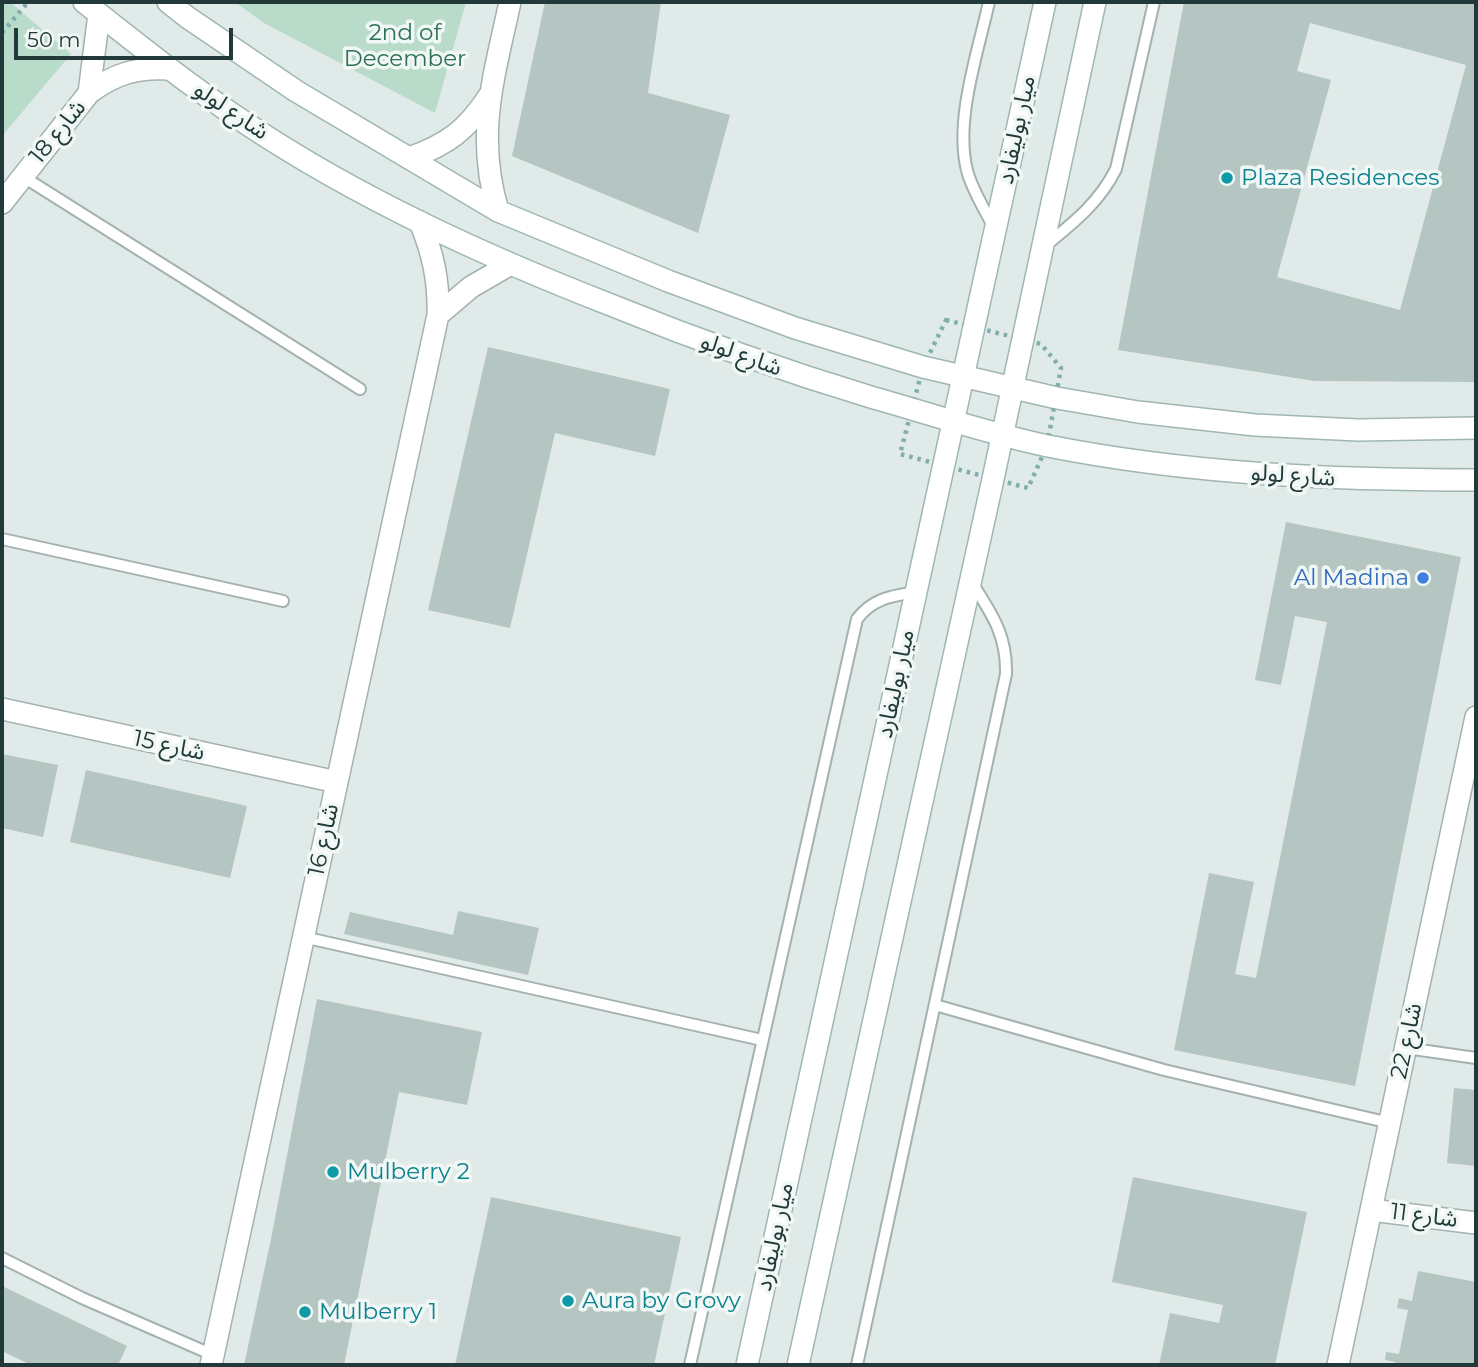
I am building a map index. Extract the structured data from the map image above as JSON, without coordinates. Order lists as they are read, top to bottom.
{
  "streets": {
    "street": [
      "شارع لولو",
      "ميار بوليفارد",
      "شارع 18",
      "شارع 15",
      "شارع 16",
      "شارع 22",
      "شارع 11"
    ]
  },
  "crossings": [
    ["شارع لولو", "ميار بوليفارد"],
    ["شارع لولو", "شارع 18"],
    ["شارع لولو", "شارع 16"],
    ["شارع 15", "شارع 16"],
    ["شارع 22", "شارع 11"]
  ],
  "parks": ["2nd of December"],
  "places": [
    "Plaza Residences",
    "Al Madina",
    "Mulberry 2",
    "Aura by Grovy",
    "Mulberry 1"
  ],
  "scale_bar": "50 m"
}
